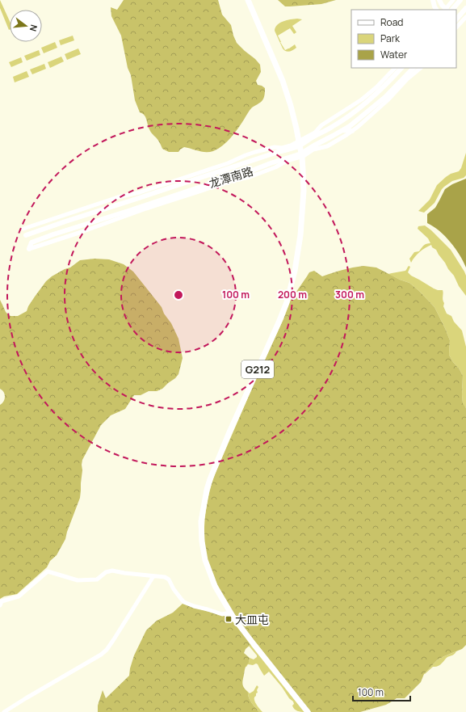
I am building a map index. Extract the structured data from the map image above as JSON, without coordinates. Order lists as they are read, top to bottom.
{
  "streets": {
    "highway": ["G212"],
    "main road": ["龙潭南路"]
  },
  "crossings": [
    ["龙潭南路", "G212"]
  ],
  "places": {
    "transit": ["大皿屯"]
  },
  "legend": ["Road", "Park", "Water"],
  "scale_bar": "100 m",
  "north": "right",
  "rings": ["100 m", "200 m", "300 m"]
}
